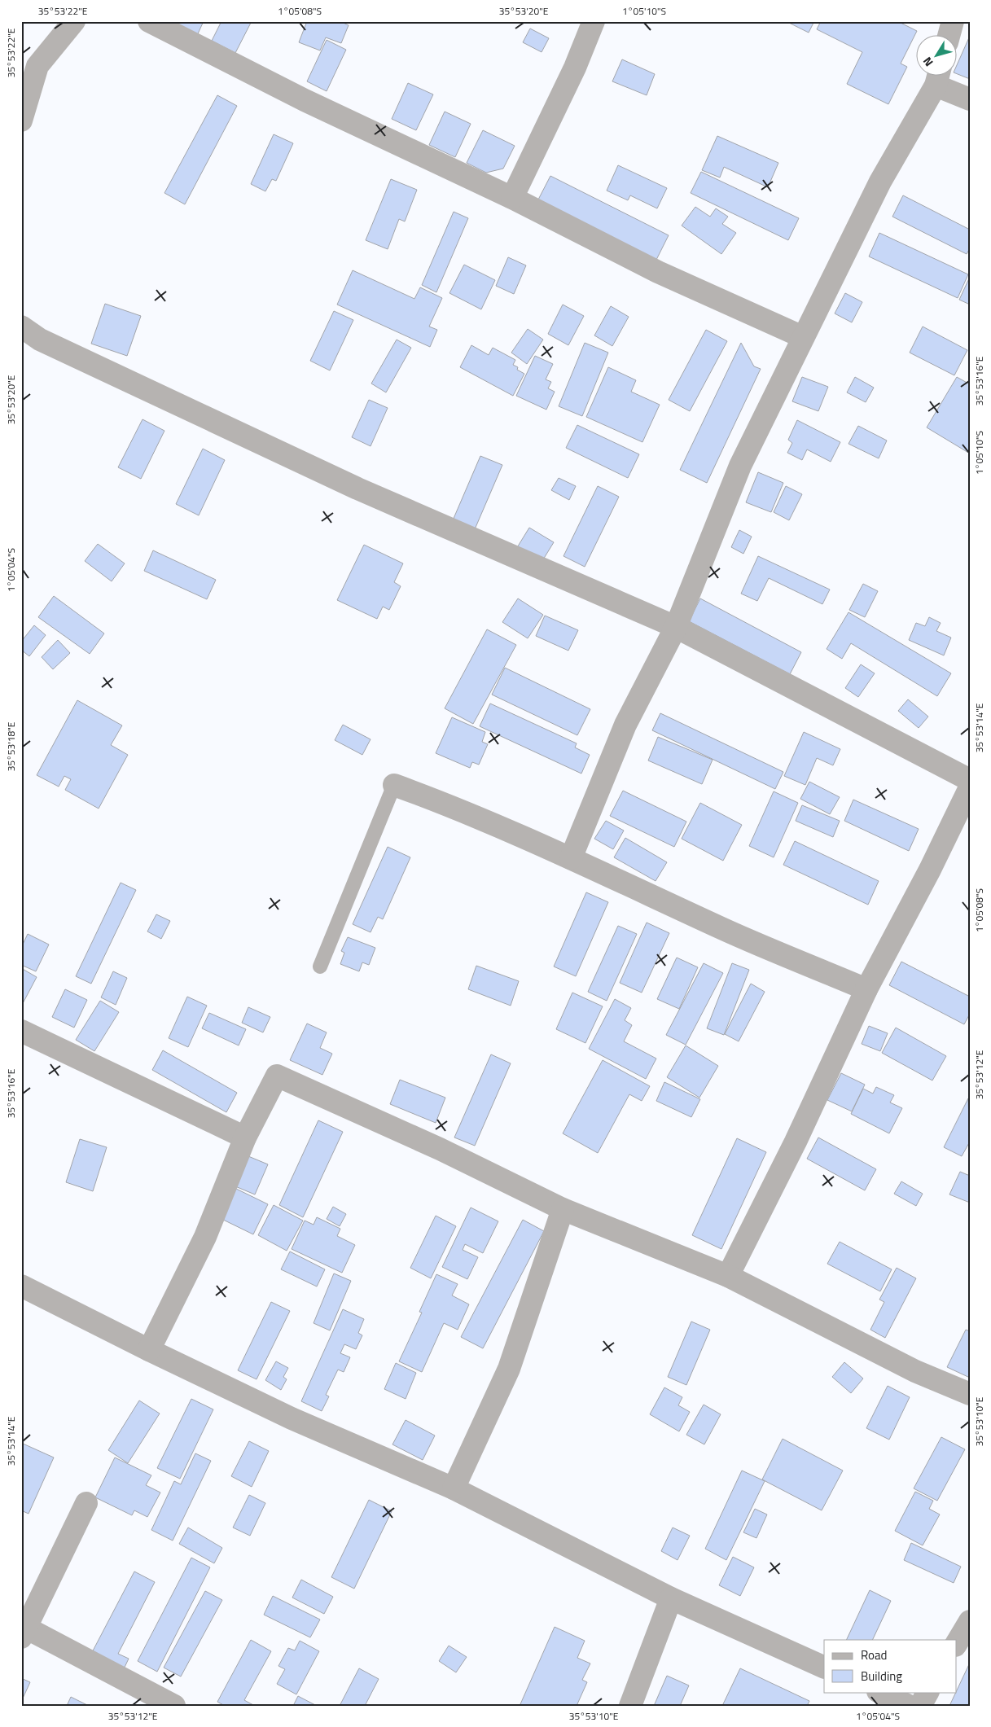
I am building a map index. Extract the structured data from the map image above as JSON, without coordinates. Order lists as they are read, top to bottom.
{
  "legend": ["Road", "Building"],
  "north": "bottom left",
  "coordinates": [
    "35°53'22\"E",
    "1°05'08\"S",
    "35°53'20\"E",
    "1°05'10\"S",
    "35°53'16\"E",
    "1°05'04\"S",
    "35°53'14\"E",
    "35°53'18\"E",
    "35°53'12\"E",
    "35°53'10\"E"
  ]
}
